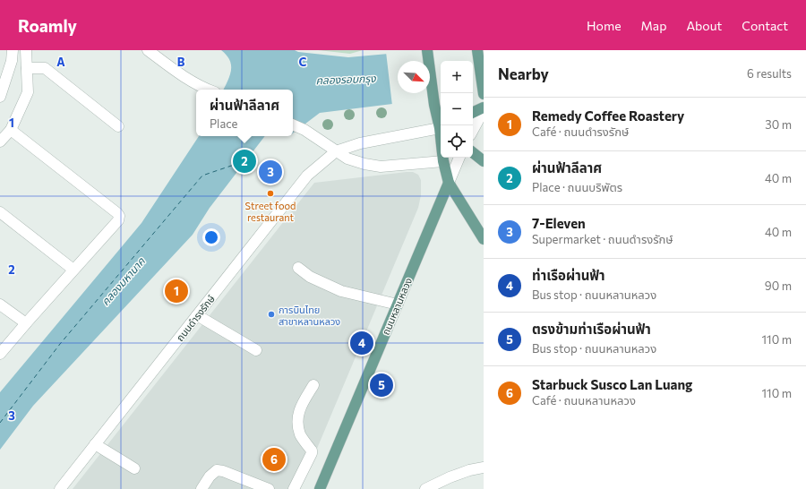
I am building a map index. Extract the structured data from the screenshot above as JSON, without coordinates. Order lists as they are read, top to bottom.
{
  "streets": {
    "main road": ["ถนนหลานหลวง"],
    "street": ["ถนนดำรงรักษ์"]
  },
  "water": ["คลองรอบกรุง", "คลองมหานาค"],
  "places": ["Street food restaurant", "การบินไทย สาขาหลานหลวง"],
  "north": "bottom right",
  "page": {
    "header": "Roamly",
    "nav": [
      "Home",
      "Map",
      "About",
      "Contact"
    ],
    "heading": ["Nearby", "6 results"],
    "map_buttons": ["+", "−"],
    "popup": ["ผ่านฟ้าลีลาศ", "Place"],
    "list": [
      {
        "mark": "1",
        "name": "Remedy Coffee Roastery",
        "note": "Café · ถนนดำรงรักษ์",
        "value": "30 m"
      },
      {
        "mark": "2",
        "name": "ผ่านฟ้าลีลาศ",
        "note": "Place · ถนนบริพัตร",
        "value": "40 m"
      },
      {
        "mark": "3",
        "name": "7-Eleven",
        "note": "Supermarket · ถนนดำรงรักษ์",
        "value": "40 m"
      },
      {
        "mark": "4",
        "name": "ท่าเรือผ่านฟ้า",
        "note": "Bus stop · ถนนหลานหลวง",
        "value": "90 m"
      },
      {
        "mark": "5",
        "name": "ตรงข้ามท่าเรือผ่านฟ้า",
        "note": "Bus stop · ถนนหลานหลวง",
        "value": "110 m"
      },
      {
        "mark": "6",
        "name": "Starbuck Susco Lan Luang",
        "note": "Café · ถนนหลานหลวง",
        "value": "110 m"
      }
    ],
    "pins": [
      "2",
      "3",
      "1",
      "4",
      "5",
      "6"
    ]
  },
  "grid": {
    "columns": ["A", "B", "C"],
    "rows": ["1", "2", "3"]
  }
}
